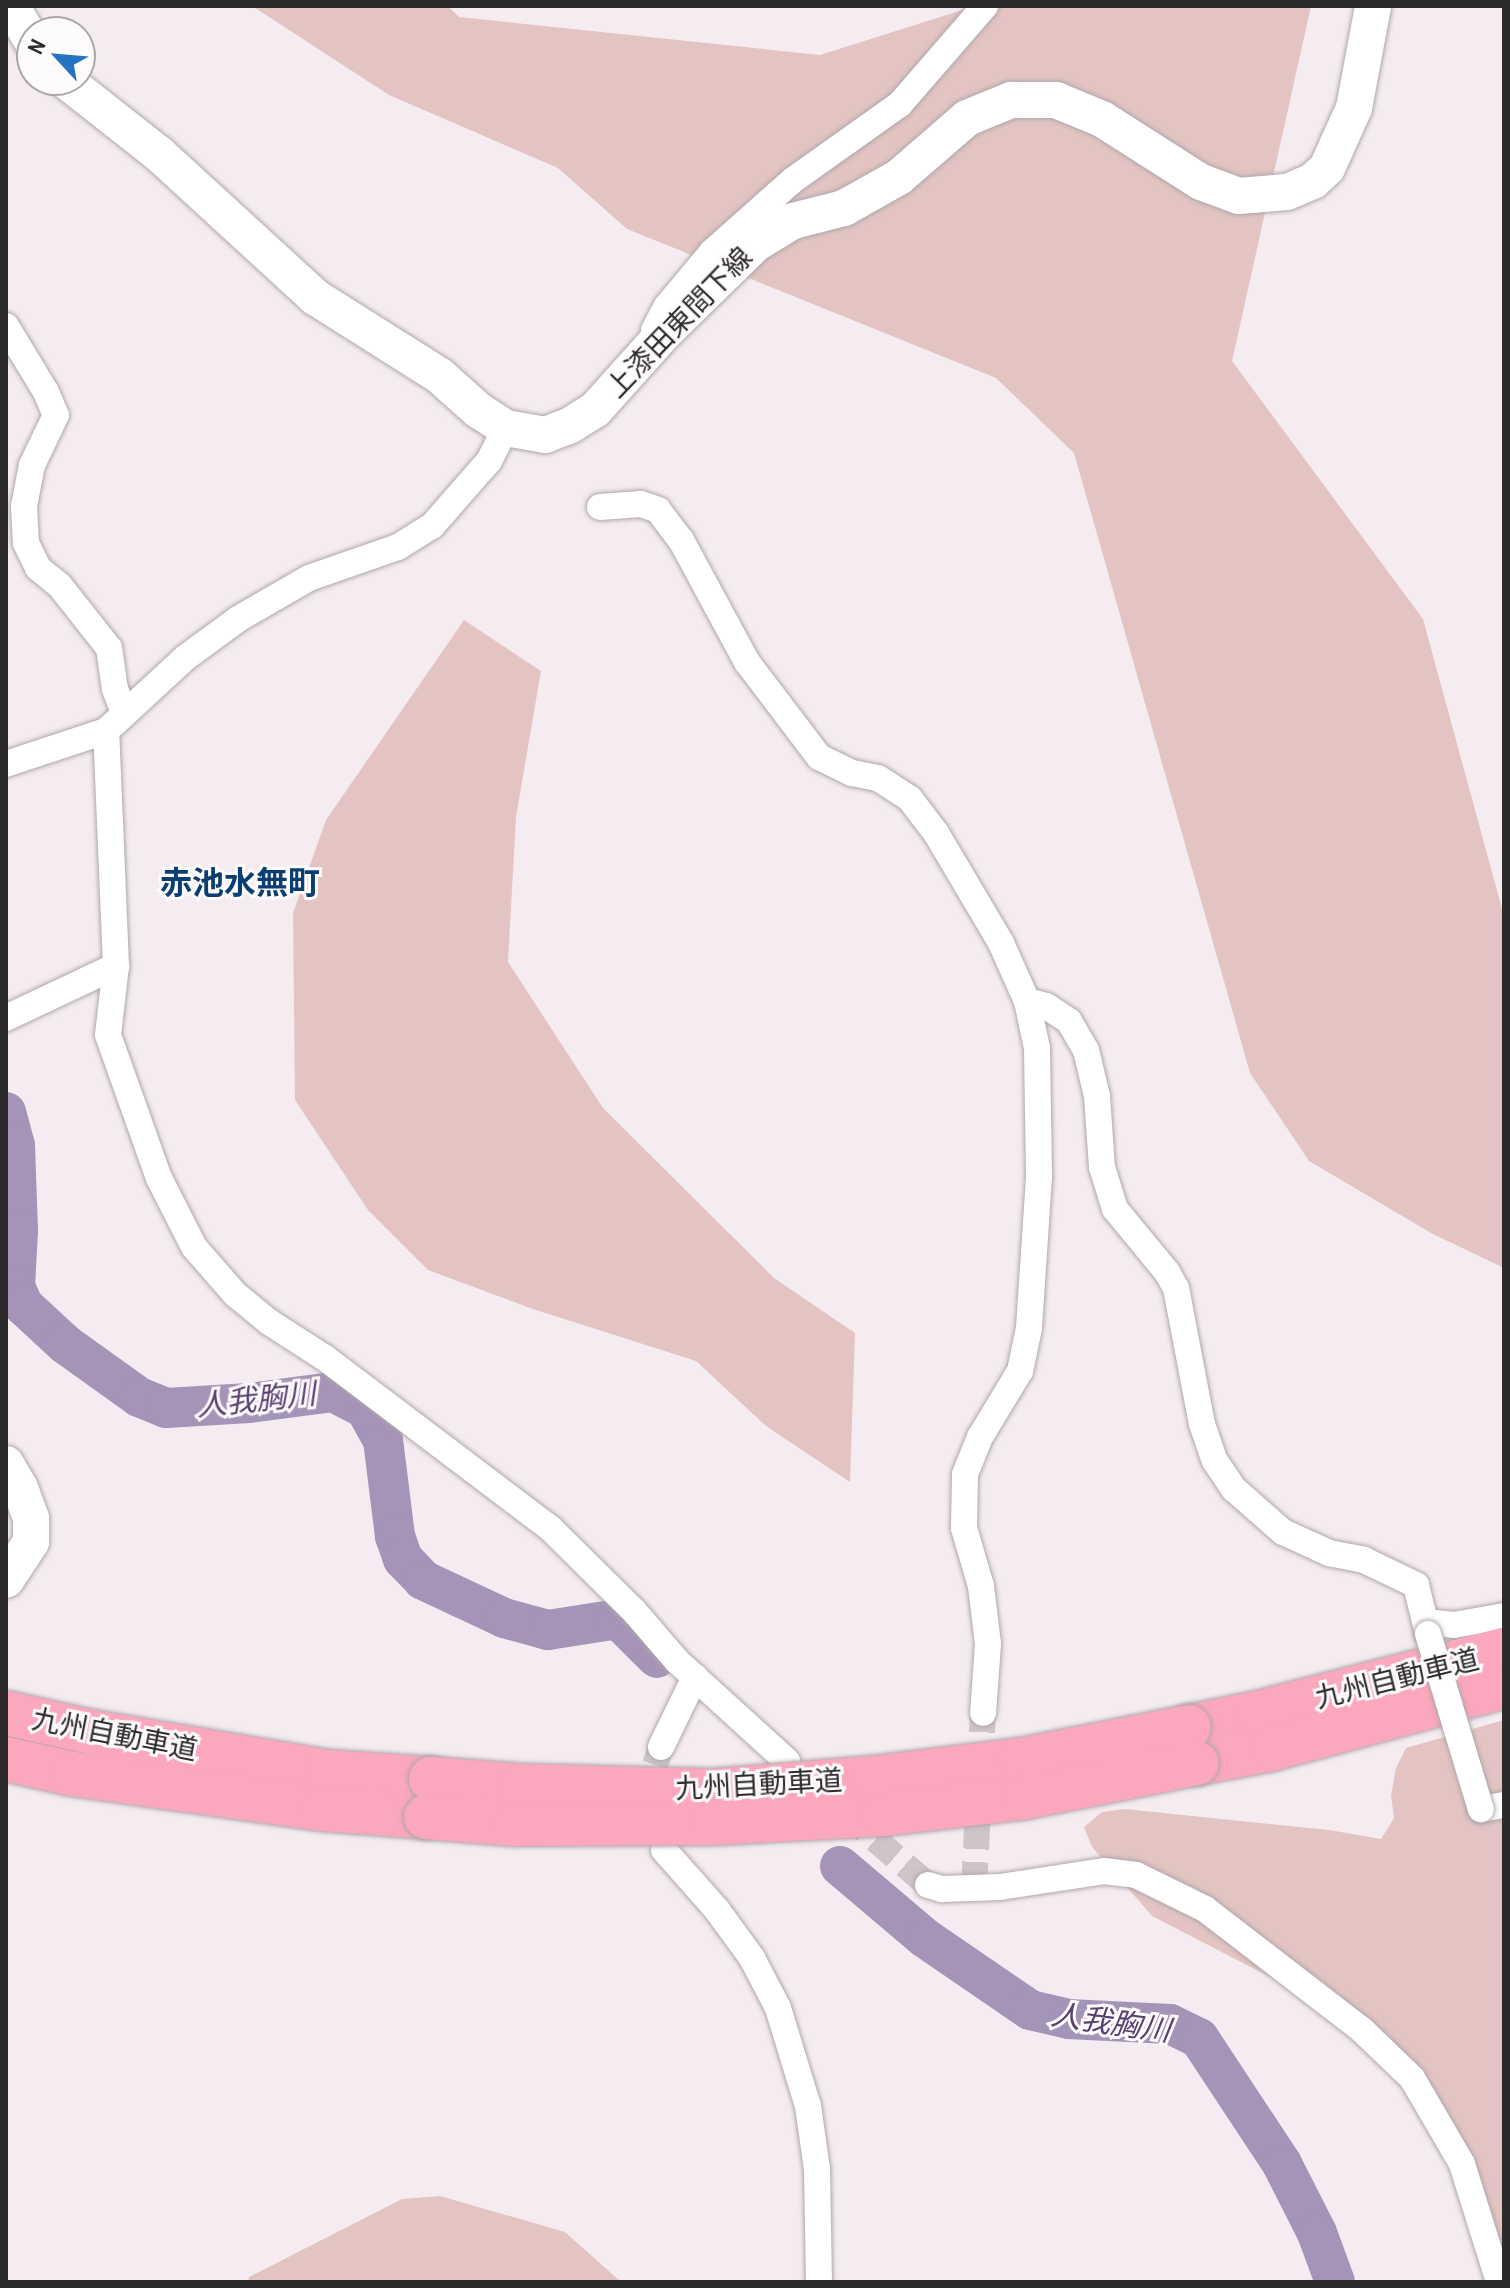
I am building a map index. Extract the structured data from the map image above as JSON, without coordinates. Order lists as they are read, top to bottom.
{
  "streets": {
    "highway": ["九州自動車道"],
    "main road": ["上漆田東間下線"]
  },
  "districts": ["赤池水無町"],
  "water": ["人我胸川"],
  "north": "top left"
}
